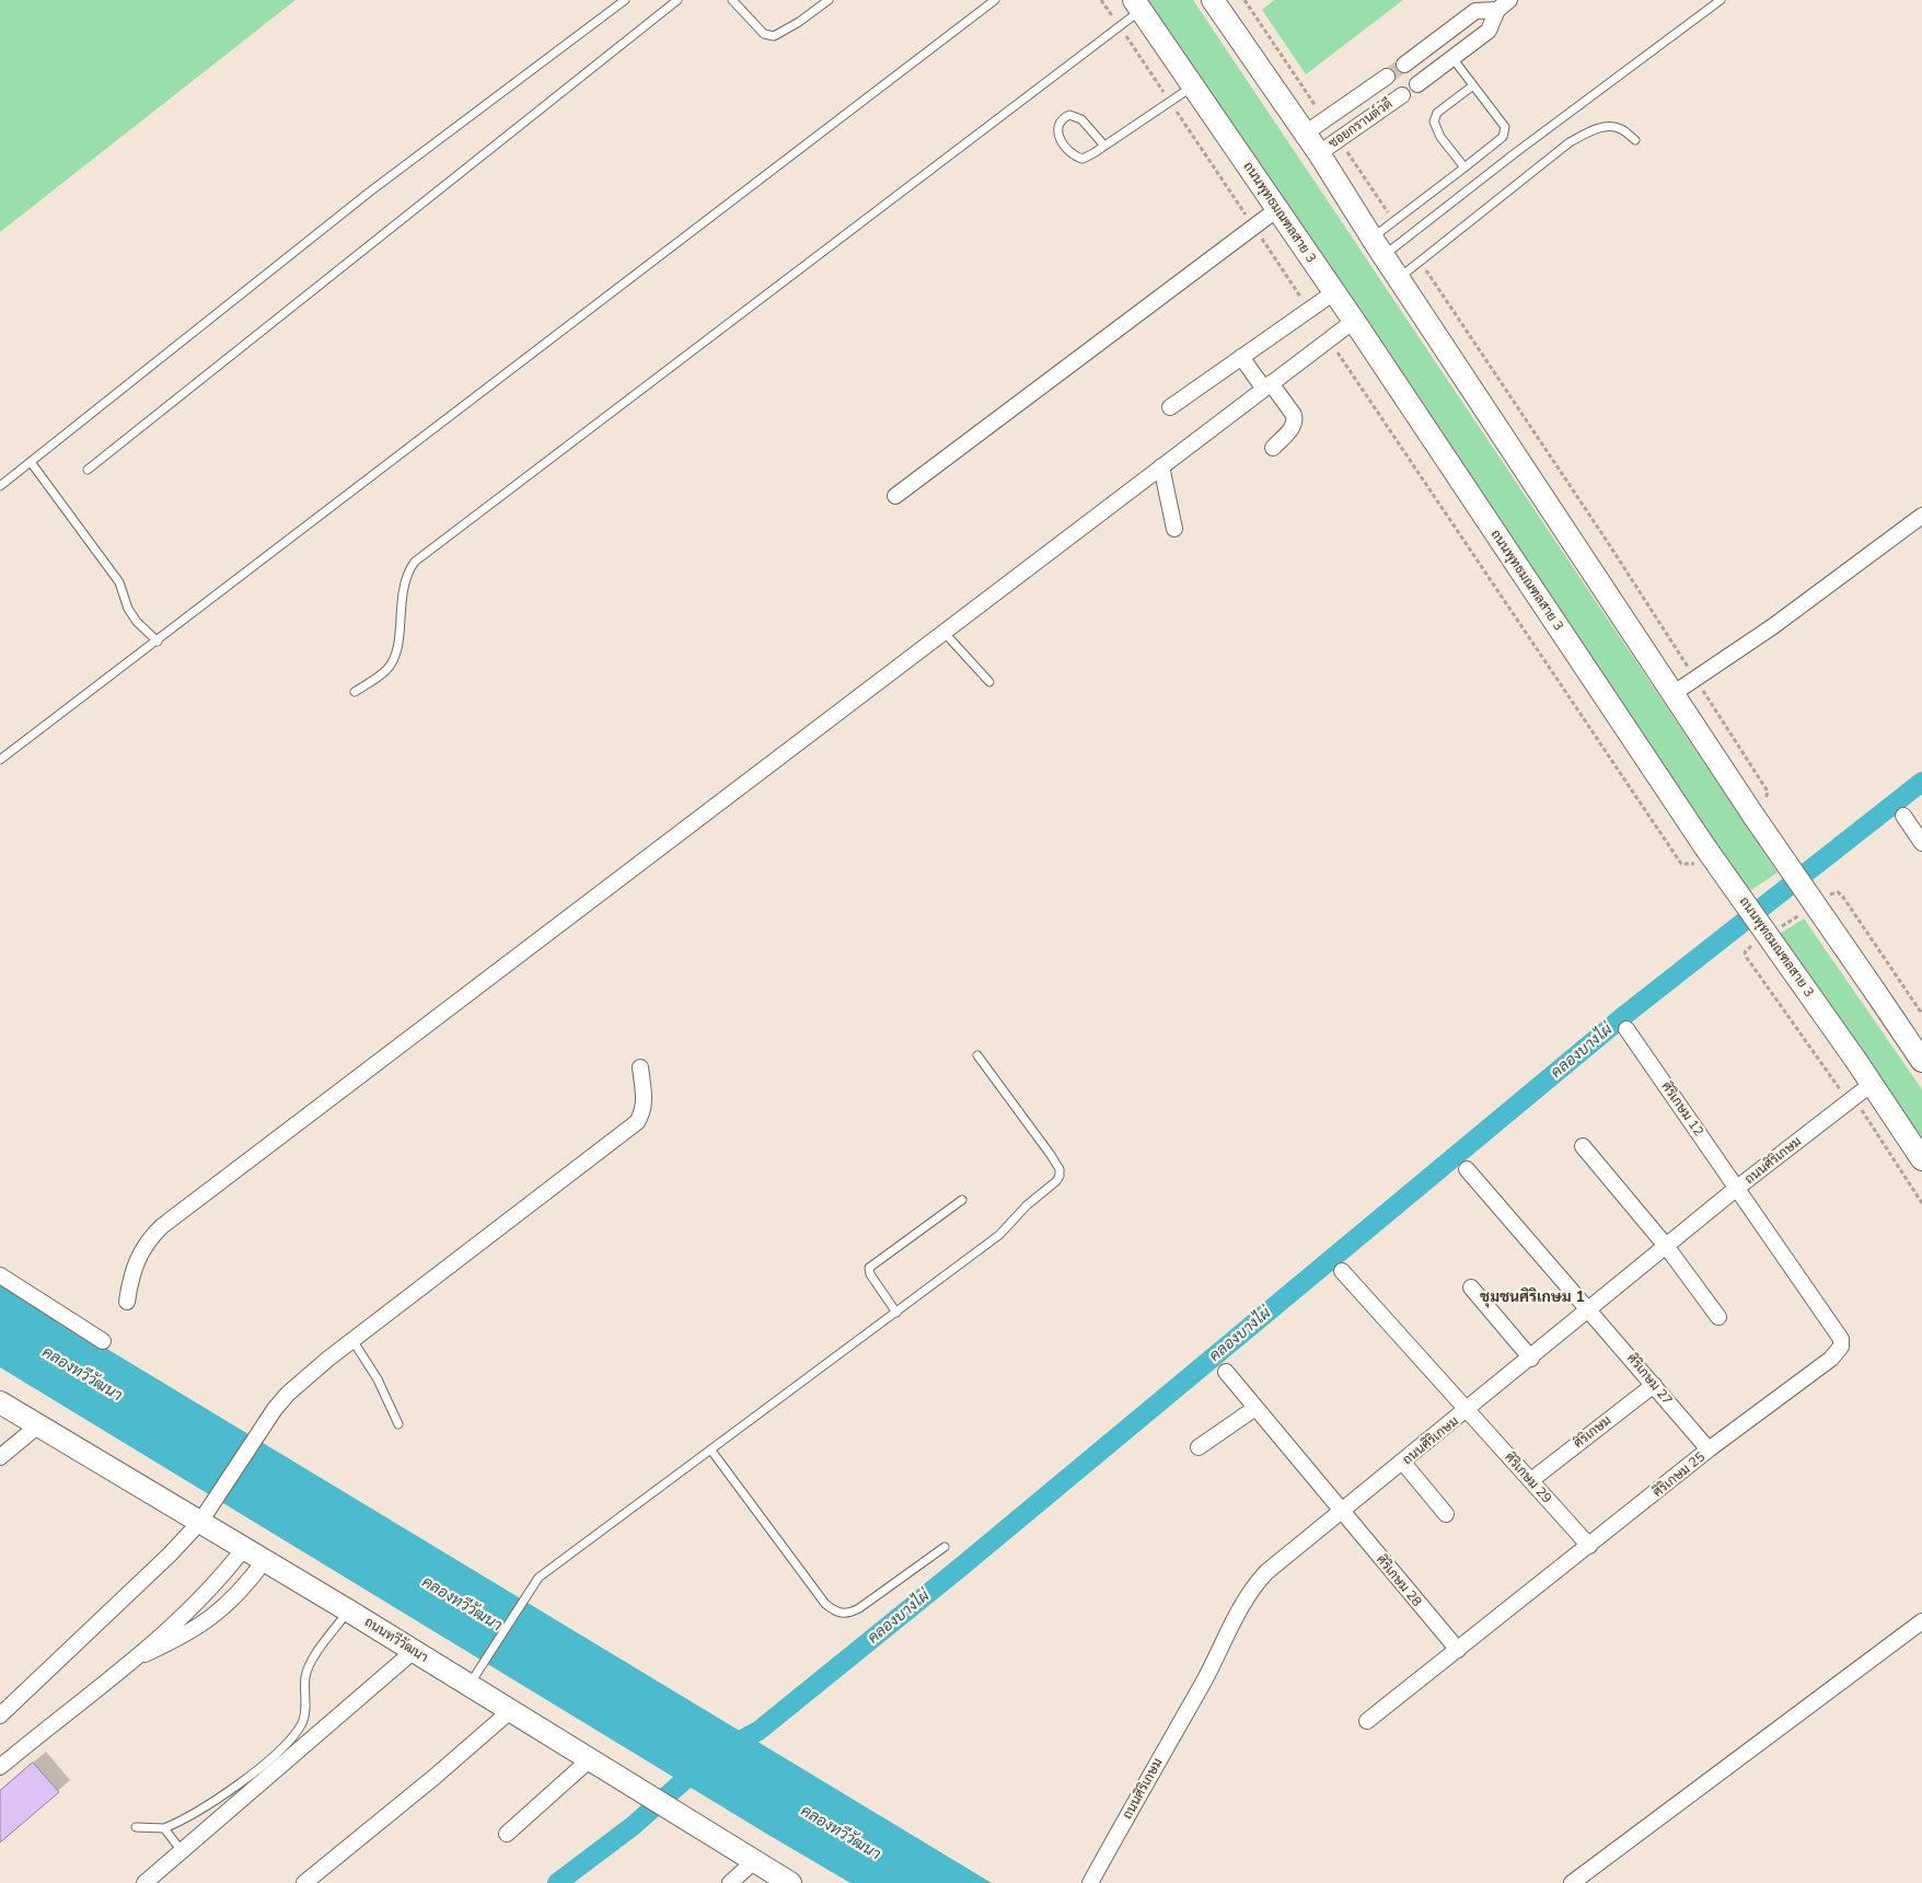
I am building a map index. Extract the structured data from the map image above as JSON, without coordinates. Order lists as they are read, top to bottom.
{
  "streets": {
    "main road": ["ถนนพุทธมณฑลสาย 3", "ถนนทวีวัฒนา"],
    "street": [
      "ซอยกรานต์วดี",
      "ศิริเกษม 12",
      "ถนนศิริเกษม",
      "ศิริเกษม 27",
      "ศิริเกษม",
      "ศิริเกษม 25",
      "ศิริเกษม 29",
      "ศิริเกษม 28"
    ]
  },
  "crossings": [
    ["ถนนพุทธมณฑลสาย 3", "ถนนศิริเกษม"],
    ["ศิริเกษม 12", "ถนนศิริเกษม"],
    ["ศิริเกษม 12", "ศิริเกษม 25"],
    ["ถนนศิริเกษม", "ศิริเกษม 27"],
    ["ถนนศิริเกษม", "ศิริเกษม 25"],
    ["ถนนศิริเกษม", "ศิริเกษม 29"],
    ["ถนนศิริเกษม", "ศิริเกษม 28"],
    ["ศิริเกษม 27", "ศิริเกษม"],
    ["ศิริเกษม 27", "ศิริเกษม 25"],
    ["ศิริเกษม", "ศิริเกษม 29"],
    ["ศิริเกษม 25", "ศิริเกษม 29"],
    ["ศิริเกษม 25", "ศิริเกษม 28"]
  ],
  "districts": ["ชุมชนศิริเกษม 1"],
  "water": ["คลองบางไผ่", "คลองทวีวัฒนา"]
}
